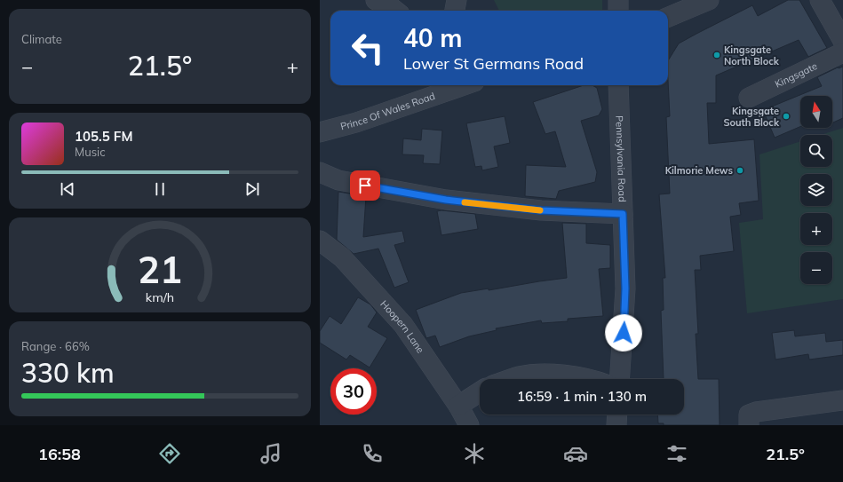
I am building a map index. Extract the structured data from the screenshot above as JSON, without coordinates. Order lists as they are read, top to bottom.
{
  "streets": {
    "street": [
      "Kingsgate",
      "Prince Of Wales Road",
      "Pennsylvania Road",
      "Hoopern Lane"
    ]
  },
  "places": ["Kingsgate North Block", "Kingsgate South Block", "Kilmorie Mews"],
  "north": "top",
  "page": {
    "tile": [
      "Climate",
      ["Range · 66%", "330 km"]
    ],
    "turn": ["40 m", "Lower St Germans Road"],
    "heat": ["−", "21.5°", "+"],
    "map_buttons": ["+", "−"],
    "song": ["105.5 FM", "Music"],
    "limit": "30",
    "trip": "16:59 · 1 min · 130 m",
    "tabs": ["16:58", "21.5°"],
    "gauge": ["21", "km/h"]
  }
}
